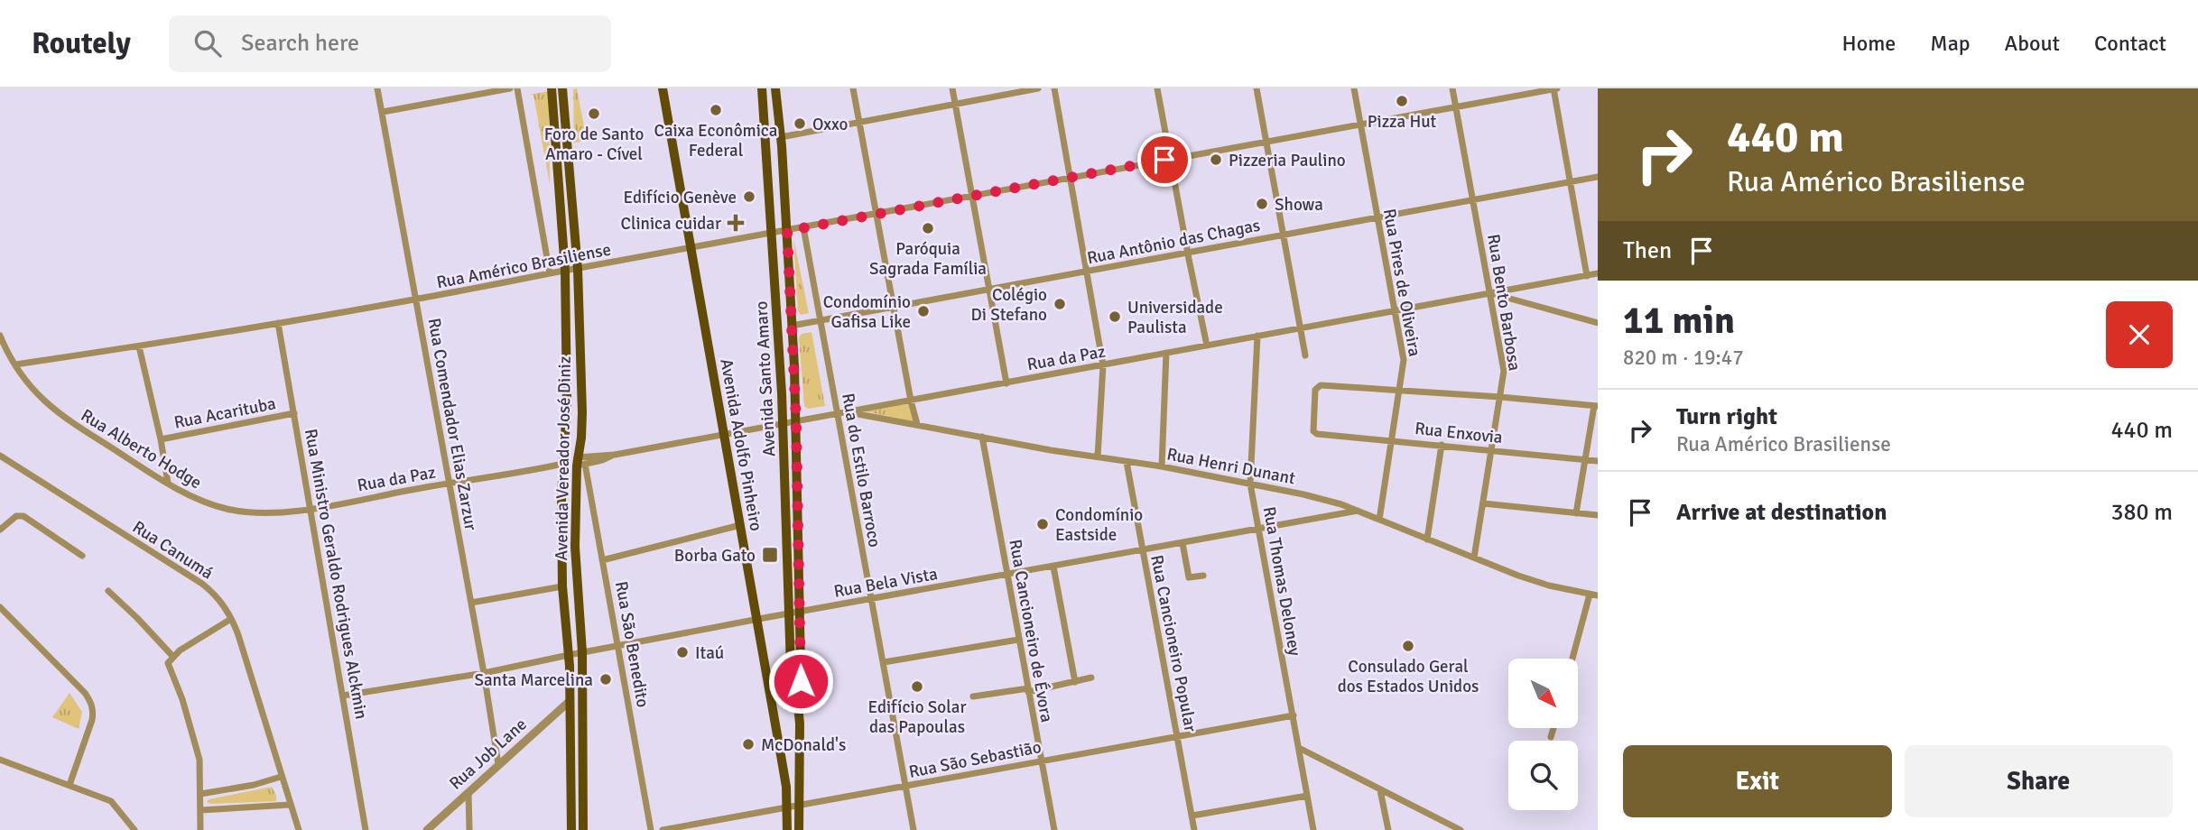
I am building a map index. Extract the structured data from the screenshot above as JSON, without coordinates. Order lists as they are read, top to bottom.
{
  "streets": {
    "main road": ["Avenida Santo Amaro", "Avenida Adolfo Pinheiro", "Avenida Vereador José Diniz"],
    "street": [
      "Rua Antônio das Chagas",
      "Rua Américo Brasiliense",
      "Rua Pires de Oliveira",
      "Rua Bento Barbosa",
      "Rua da Paz",
      "Rua Acarituba",
      "Rua Comendador Elias Zarzur",
      "Rua Enxovia",
      "Rua Alberto Hodge",
      "Rua Henri Dunant",
      "Rua do Estilo Barroco",
      "Rua Canumá",
      "Rua Ministro Geraldo Rodrigues Alckmin",
      "Rua Thomas Deloney",
      "Rua Bela Vista",
      "Rua Cancioneiro de Évora",
      "Rua Cancioneiro Popular",
      "Rua São Benedito",
      "Rua Job Lane",
      "Rua São Sebastião"
    ]
  },
  "crossings": [
    ["Rua Antônio das Chagas", "Rua Pires de Oliveira"],
    ["Rua Antônio das Chagas", "Rua Bento Barbosa"],
    ["Rua Antônio das Chagas", "Avenida Santo Amaro"],
    ["Rua Antônio das Chagas", "Rua do Estilo Barroco"],
    ["Rua Américo Brasiliense", "Rua Pires de Oliveira"],
    ["Rua Américo Brasiliense", "Rua Bento Barbosa"],
    ["Rua Américo Brasiliense", "Avenida Santo Amaro"],
    ["Rua Américo Brasiliense", "Rua Comendador Elias Zarzur"],
    ["Rua Américo Brasiliense", "Avenida Adolfo Pinheiro"],
    ["Rua Américo Brasiliense", "Rua Alberto Hodge"],
    ["Rua Américo Brasiliense", "Avenida Vereador José Diniz"],
    ["Rua Américo Brasiliense", "Rua do Estilo Barroco"],
    ["Rua Américo Brasiliense", "Rua Ministro Geraldo Rodrigues Alckmin"],
    ["Rua Pires de Oliveira", "Rua da Paz"],
    ["Rua Pires de Oliveira", "Rua Enxovia"],
    ["Rua Pires de Oliveira", "Rua Henri Dunant"],
    ["Rua Bento Barbosa", "Rua da Paz"],
    ["Rua Bento Barbosa", "Rua Enxovia"],
    ["Rua Bento Barbosa", "Rua Henri Dunant"],
    ["Rua da Paz", "Avenida Santo Amaro"],
    ["Rua da Paz", "Rua Comendador Elias Zarzur"],
    ["Rua da Paz", "Avenida Adolfo Pinheiro"],
    ["Rua da Paz", "Rua Alberto Hodge"],
    ["Rua da Paz", "Avenida Vereador José Diniz"],
    ["Rua da Paz", "Rua Henri Dunant"],
    ["Rua da Paz", "Rua do Estilo Barroco"],
    ["Rua da Paz", "Rua Ministro Geraldo Rodrigues Alckmin"],
    ["Rua da Paz", "Rua Thomas Deloney"],
    ["Rua da Paz", "Rua São Benedito"],
    ["Avenida Santo Amaro", "Rua Bela Vista"],
    ["Avenida Santo Amaro", "Rua São Sebastião"],
    ["Rua Acarituba", "Rua Ministro Geraldo Rodrigues Alckmin"],
    ["Rua Comendador Elias Zarzur", "Rua Bela Vista"],
    ["Rua Comendador Elias Zarzur", "Rua Job Lane"],
    ["Avenida Adolfo Pinheiro", "Rua Bela Vista"],
    ["Avenida Adolfo Pinheiro", "Rua São Sebastião"],
    ["Rua Alberto Hodge", "Rua Ministro Geraldo Rodrigues Alckmin"],
    ["Avenida Vereador José Diniz", "Rua Bela Vista"],
    ["Avenida Vereador José Diniz", "Rua São Benedito"],
    ["Avenida Vereador José Diniz", "Rua Job Lane"],
    ["Rua Henri Dunant", "Rua Thomas Deloney"],
    ["Rua Henri Dunant", "Rua Bela Vista"],
    ["Rua Henri Dunant", "Rua Cancioneiro de Évora"],
    ["Rua Henri Dunant", "Rua Cancioneiro Popular"],
    ["Rua do Estilo Barroco", "Rua Bela Vista"],
    ["Rua do Estilo Barroco", "Rua São Sebastião"],
    ["Rua Ministro Geraldo Rodrigues Alckmin", "Rua Bela Vista"],
    ["Rua Thomas Deloney", "Rua Bela Vista"],
    ["Rua Thomas Deloney", "Rua São Sebastião"],
    ["Rua Bela Vista", "Rua Cancioneiro de Évora"],
    ["Rua Bela Vista", "Rua Cancioneiro Popular"],
    ["Rua Bela Vista", "Rua São Benedito"],
    ["Rua Cancioneiro de Évora", "Rua São Sebastião"],
    ["Rua Cancioneiro Popular", "Rua São Sebastião"]
  ],
  "places": {
    "other": [
      "Pizza Hut",
      "Caixa Econômica Federal",
      "Foro de Santo Amaro - Cível",
      "Oxxo",
      "Pizzeria Paulino",
      "Edifício Genève",
      "Showa",
      "Paróquia Sagrada Família",
      "Colégio Di Stefano",
      "Condomínio Gafisa Like",
      "Universidade Paulista",
      "Condomínio Eastside",
      "Consulado Geral dos Estados Unidos",
      "Itaú",
      "Santa Marcelina",
      "Edifício Solar das Papoulas",
      "McDonald's"
    ],
    "health": ["Clinica cuidar"],
    "transit": ["Borba Gato"]
  },
  "north": "bottom right",
  "page": {
    "header": "Routely",
    "search": "Search here",
    "nav": [
      "Home",
      "Map",
      "About",
      "Contact"
    ],
    "turn": ["440 m", "Rua Américo Brasiliense"],
    "then": "Then",
    "heading": ["11 min", "820 m · 19:47"],
    "list": [
      {
        "name": "Turn right",
        "note": "Rua Américo Brasiliense",
        "value": "440 m"
      },
      {
        "name": "Arrive at destination",
        "value": "380 m"
      }
    ],
    "buttons": ["Exit", "Share"]
  }
}
